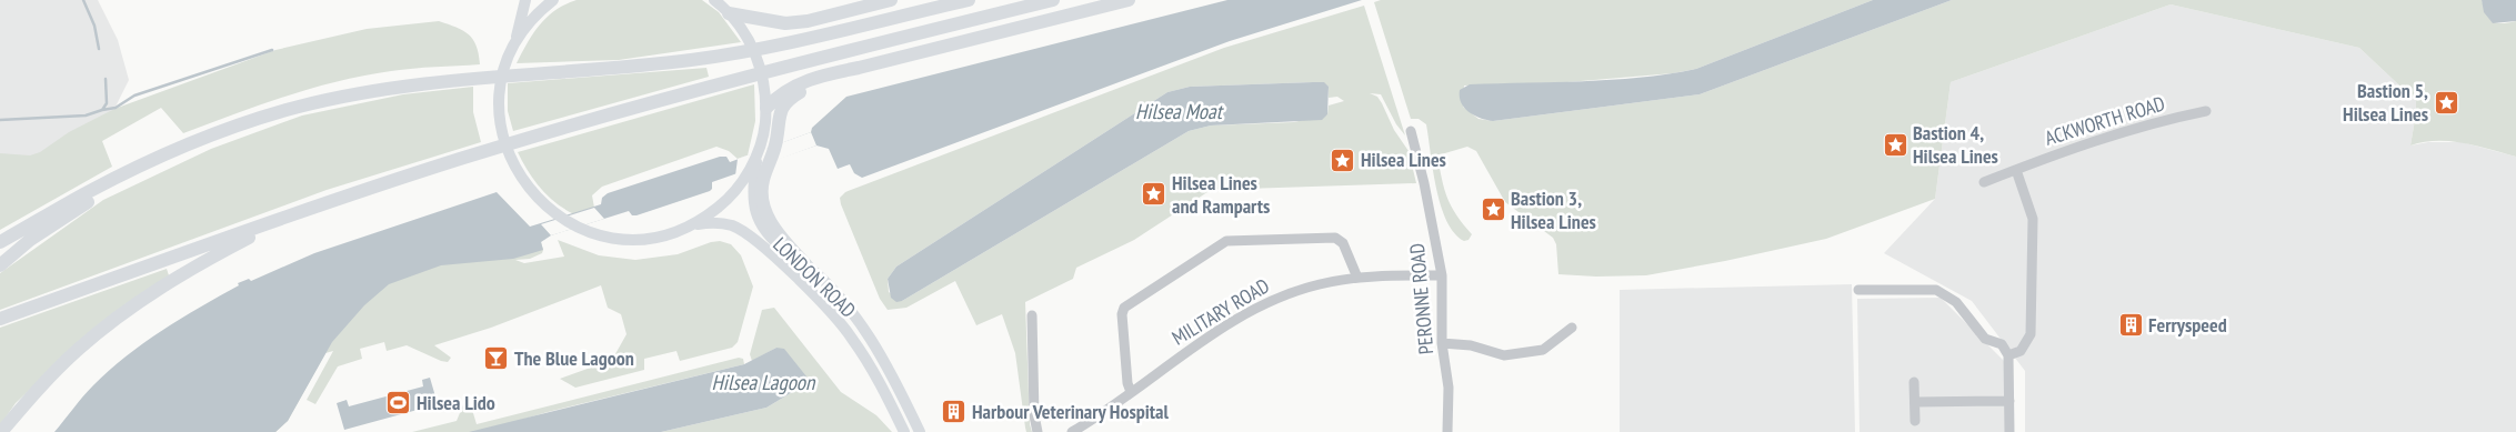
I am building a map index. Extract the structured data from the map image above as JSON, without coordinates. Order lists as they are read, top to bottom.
{
  "streets": {
    "main road": ["LONDON ROAD"],
    "street": ["ACKWORTH ROAD", "PERONNE ROAD", "MILITARY ROAD"]
  },
  "crossings": [
    ["PERONNE ROAD", "MILITARY ROAD"]
  ],
  "water": ["Hilsea Moat", "Hilsea Lagoon"],
  "places": {
    "place": [
      "Bastion 5, Hilsea Lines",
      "Bastion 4, Hilsea Lines",
      "Hilsea Lines",
      "Hilsea Lines and Ramparts",
      "Bastion 3, Hilsea Lines"
    ],
    "building": ["Ferryspeed", "Harbour Veterinary Hospital"],
    "bar": ["The Blue Lagoon"],
    "sports": ["Hilsea Lido"]
  }
}
